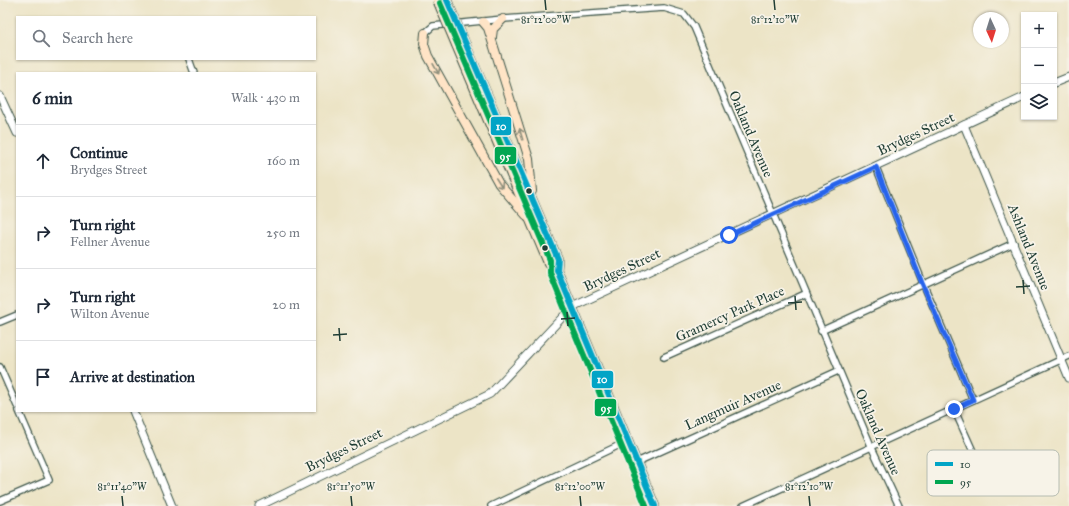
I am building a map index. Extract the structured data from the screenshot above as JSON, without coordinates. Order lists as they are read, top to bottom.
{
  "streets": {
    "street": [
      "Oakland Avenue",
      "Brydges Street",
      "Ashland Avenue",
      "Gramercy Park Place",
      "Langmuir Avenue"
    ]
  },
  "crossings": [
    ["Oakland Avenue", "Brydges Street"],
    ["Oakland Avenue", "Gramercy Park Place"],
    ["Oakland Avenue", "Langmuir Avenue"],
    ["Brydges Street", "Ashland Avenue"]
  ],
  "lines": ["transit line 10", "transit line 95"],
  "legend": ["10", "95"],
  "north": "bottom",
  "page": {
    "map_buttons": ["+", "−"],
    "search": "Search here",
    "heading": ["6 min", "Walk · 430 m"],
    "list": [
      ["Continue", "Brydges Street", "160 m"],
      ["Turn right", "Fellner Avenue", "250 m"],
      ["Turn right", "Wilton Avenue", "20 m"],
      "Arrive at destination"
    ]
  },
  "coordinates": [
    "81°12'00\"W",
    "81°12'10\"W",
    "81°11'40\"W",
    "81°11'50\"W"
  ]
}
